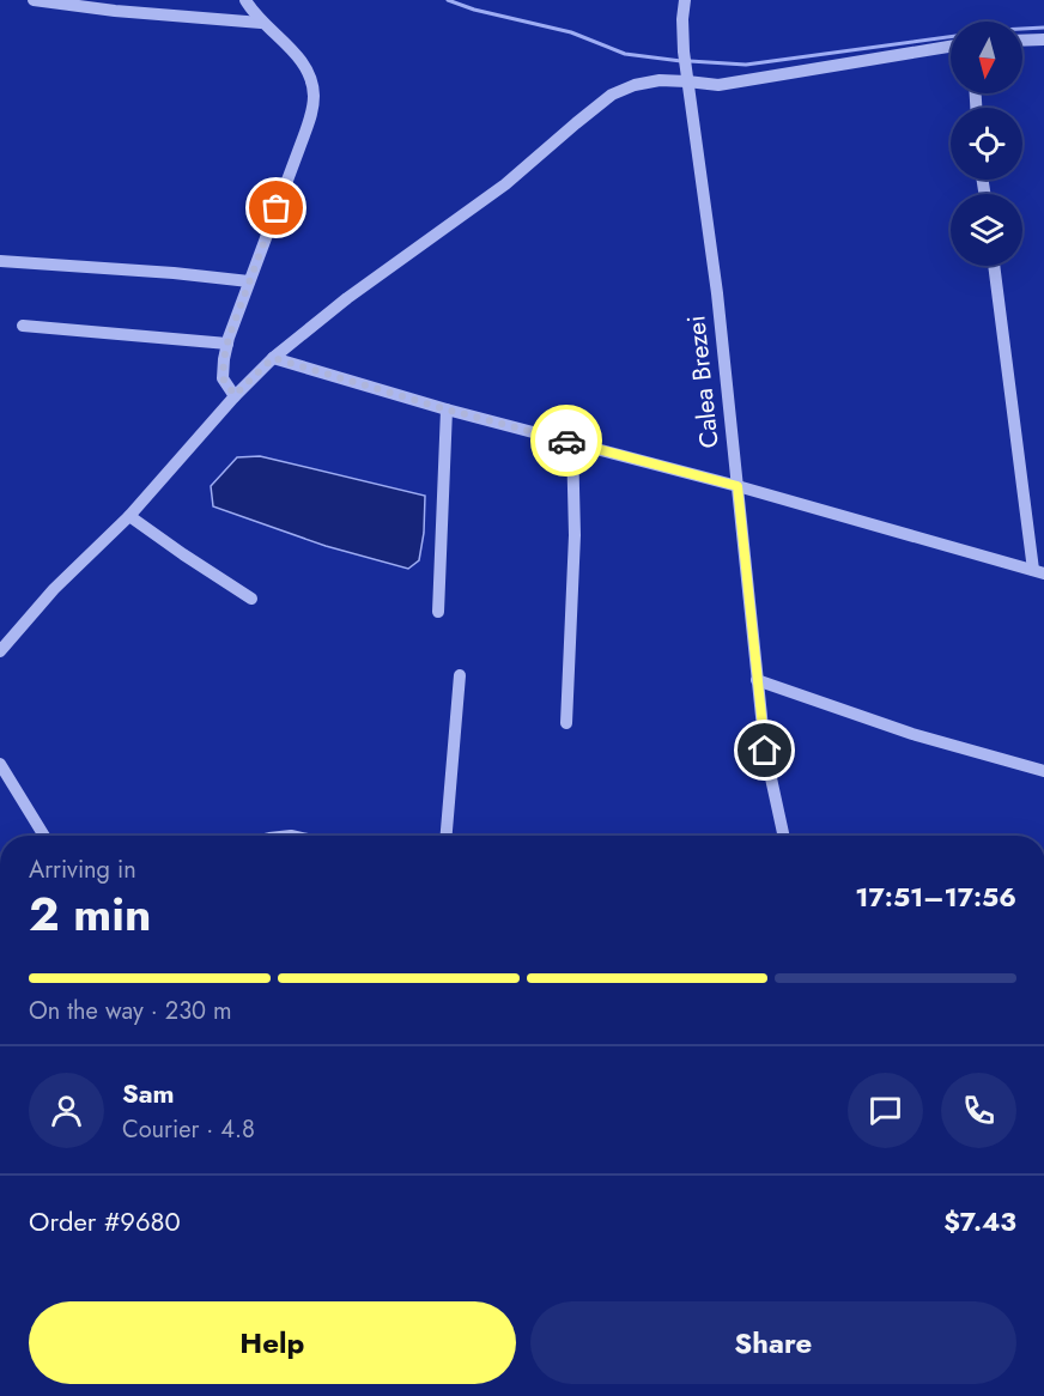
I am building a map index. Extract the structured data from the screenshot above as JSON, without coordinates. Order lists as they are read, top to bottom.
{
  "streets": {
    "street": ["Calea Brezei"]
  },
  "north": "bottom",
  "page": {
    "heading": ["2 min", "Arriving in", "17:51–17:56"],
    "panel": [
      "Sam",
      "Courier · 4.8",
      "Order #9680",
      "$7.43"
    ],
    "bar": "On the way · 230 m",
    "buttons": ["Help", "Share"]
  }
}
